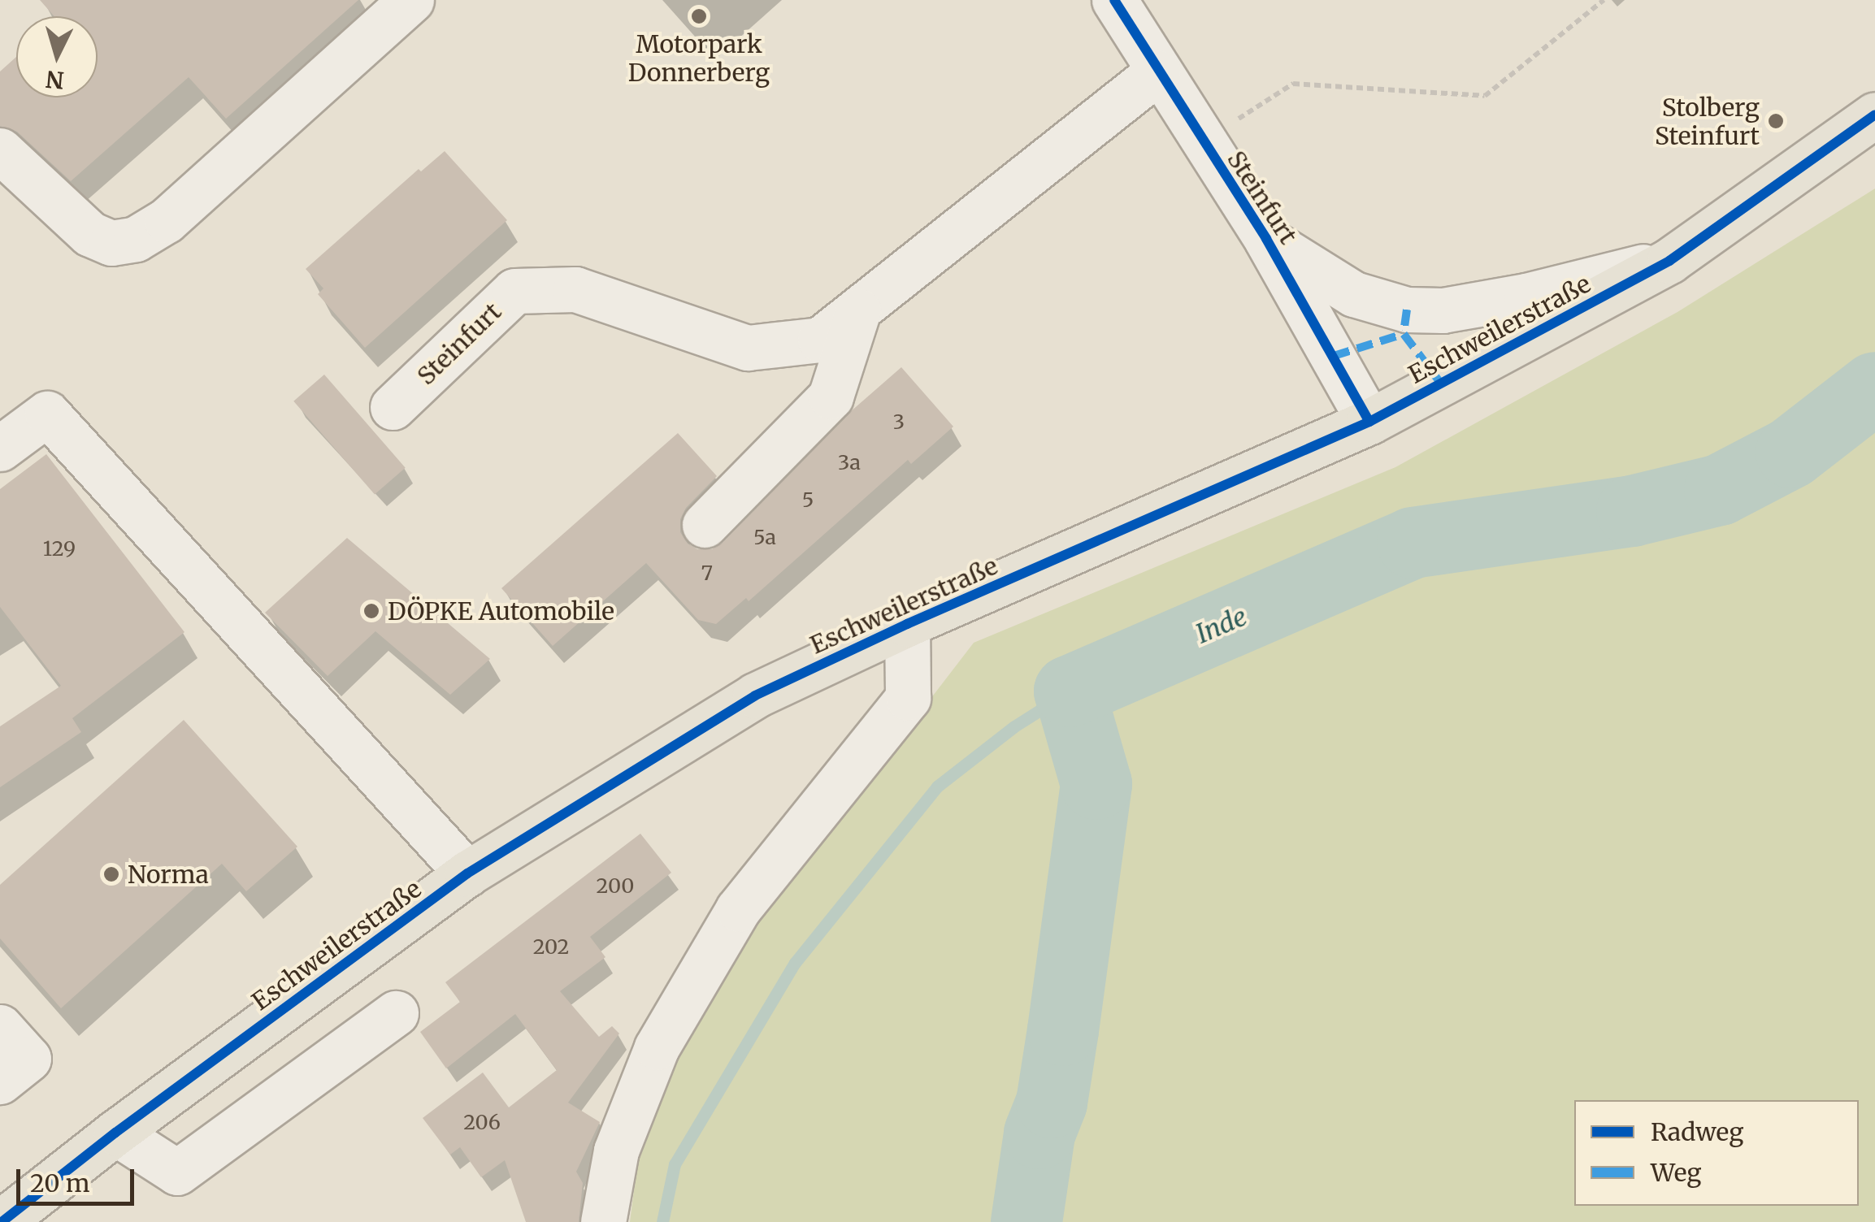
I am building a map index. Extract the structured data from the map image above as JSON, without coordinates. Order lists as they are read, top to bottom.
{
  "streets": {
    "main road": ["Eschweilerstraße"],
    "street": ["Steinfurt"]
  },
  "crossings": [
    ["Steinfurt", "Eschweilerstraße"]
  ],
  "water": ["Inde"],
  "places": [
    "Motorpark Donnerberg",
    "Stolberg Steinfurt",
    "DÖPKE Automobile",
    "Norma"
  ],
  "house_numbers": [
    "3",
    "3a",
    "5",
    "5a",
    "129",
    "7",
    "200",
    "202",
    "206"
  ],
  "legend": ["Radweg", "Weg"],
  "scale_bar": "20 m",
  "north": "bottom"
}
